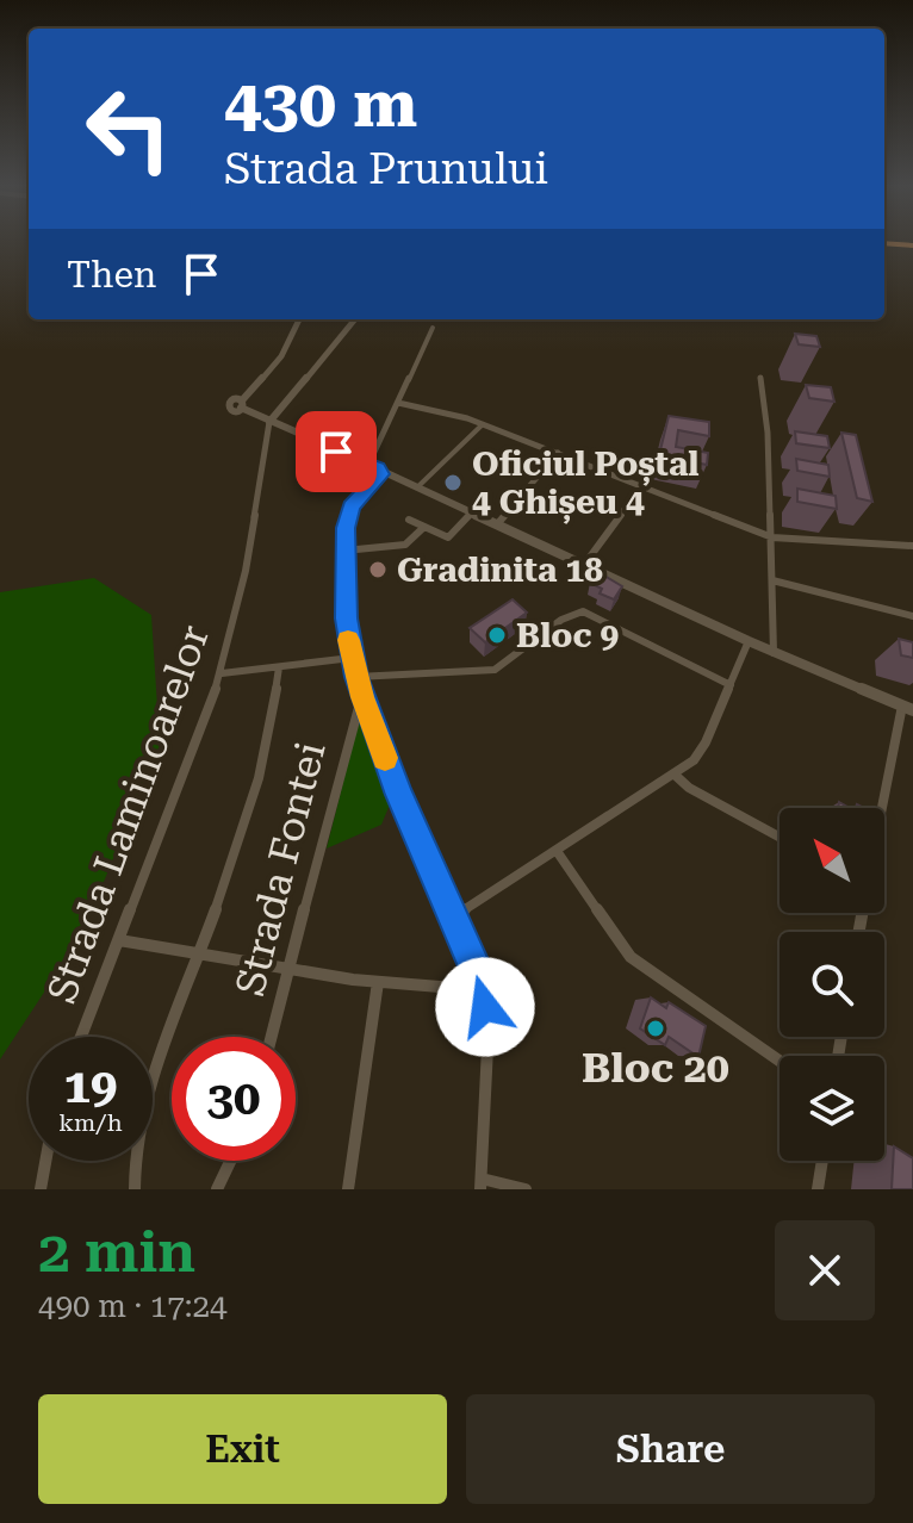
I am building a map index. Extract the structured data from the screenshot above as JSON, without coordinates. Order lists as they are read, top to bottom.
{
  "streets": {
    "street": ["Strada Laminoarelor", "Strada Fontei"]
  },
  "places": [
    "Oficiul Poștal 4 Ghișeu 4",
    "Gradinita 18",
    "Bloc 9",
    "Bloc 20"
  ],
  "north": "top left",
  "page": {
    "turn": ["430 m", "Strada Prunului"],
    "then": "Then",
    "speed": "19 km/h",
    "limit": "30",
    "heading": ["2 min", "490 m · 17:24"],
    "buttons": ["Exit", "Share"]
  }
}
